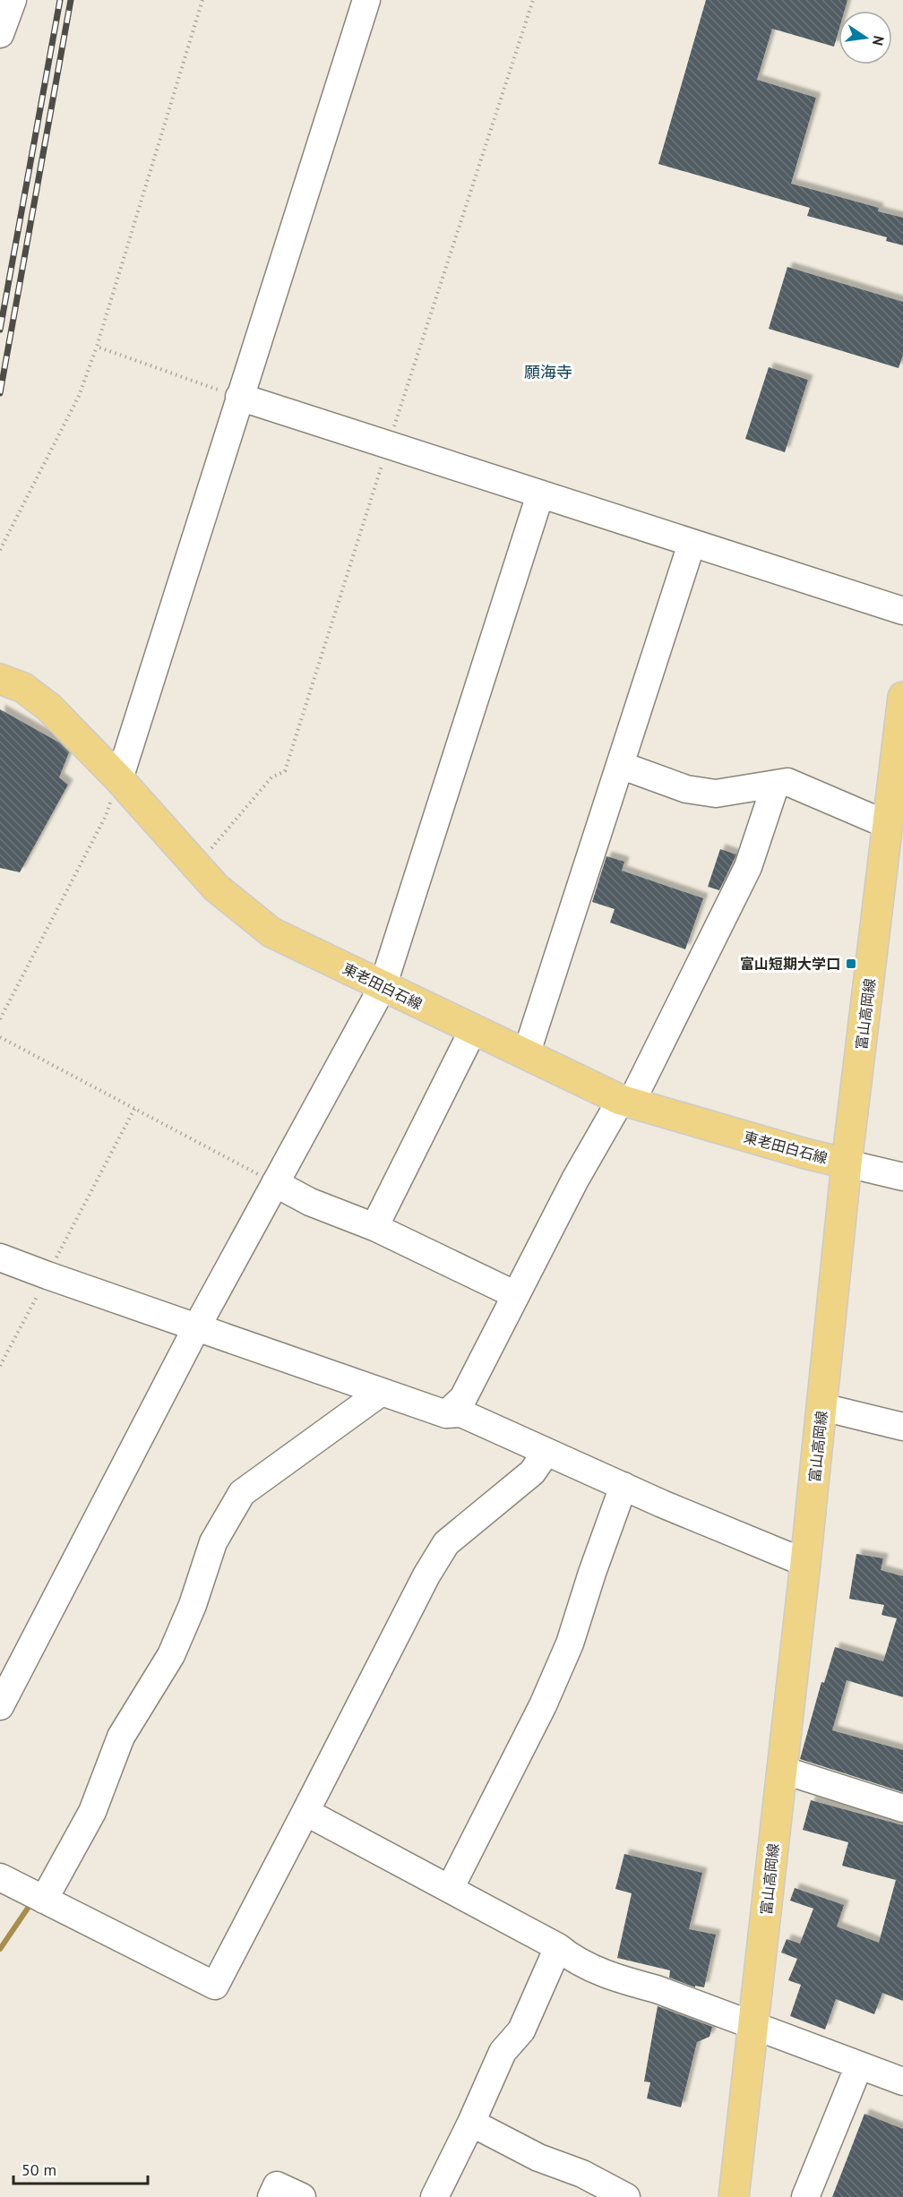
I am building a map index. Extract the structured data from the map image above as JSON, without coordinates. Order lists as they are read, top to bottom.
{
  "streets": {
    "main road": ["東老田白石線", "富山高岡線"]
  },
  "crossings": [
    ["東老田白石線", "富山高岡線"]
  ],
  "districts": ["願海寺"],
  "places": {
    "transit": ["富山短期大学口"]
  },
  "scale_bar": "50 m",
  "north": "right"
}
